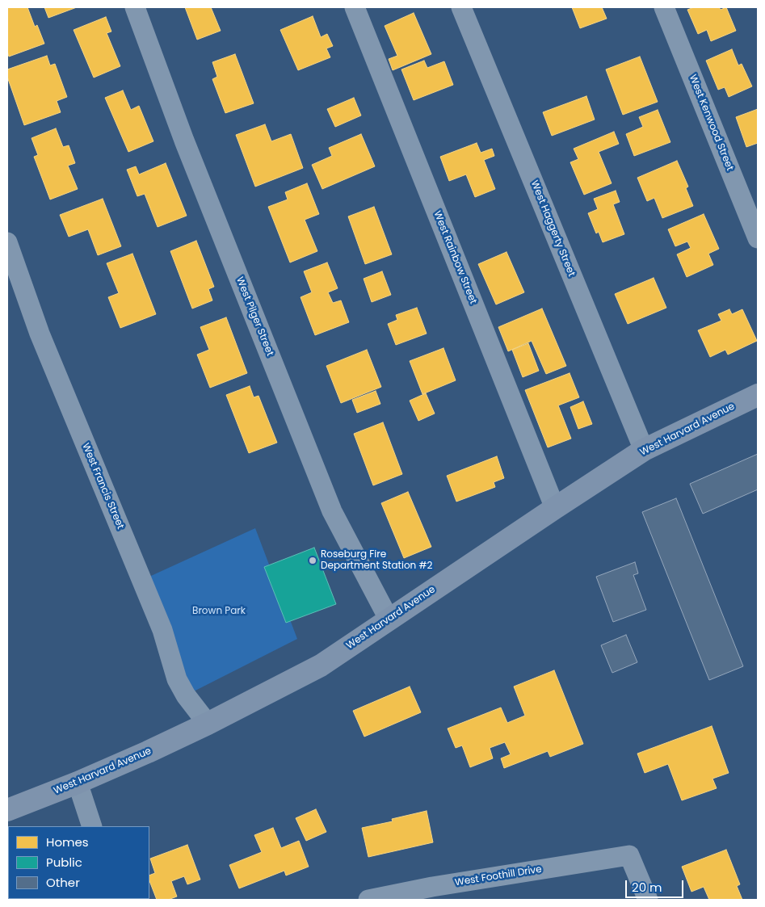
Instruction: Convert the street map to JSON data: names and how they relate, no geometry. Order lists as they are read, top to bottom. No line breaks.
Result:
{"streets":{"main road":["West Harvard Avenue"],"street":["West Kenwood Street","West Haggerty Street","West Rainbow Street","West Pilger Street","West Francis Street","West Foothill Drive"]},"crossings":[["West Haggerty Street","West Harvard Avenue"],["West Rainbow Street","West Harvard Avenue"],["West Pilger Street","West Harvard Avenue"],["West Harvard Avenue","West Francis Street"]],"parks":["Brown Park"],"places":["Roseburg Fire Department Station #2"],"legend":["Homes","Public","Other"],"scale_bar":"20 m"}
